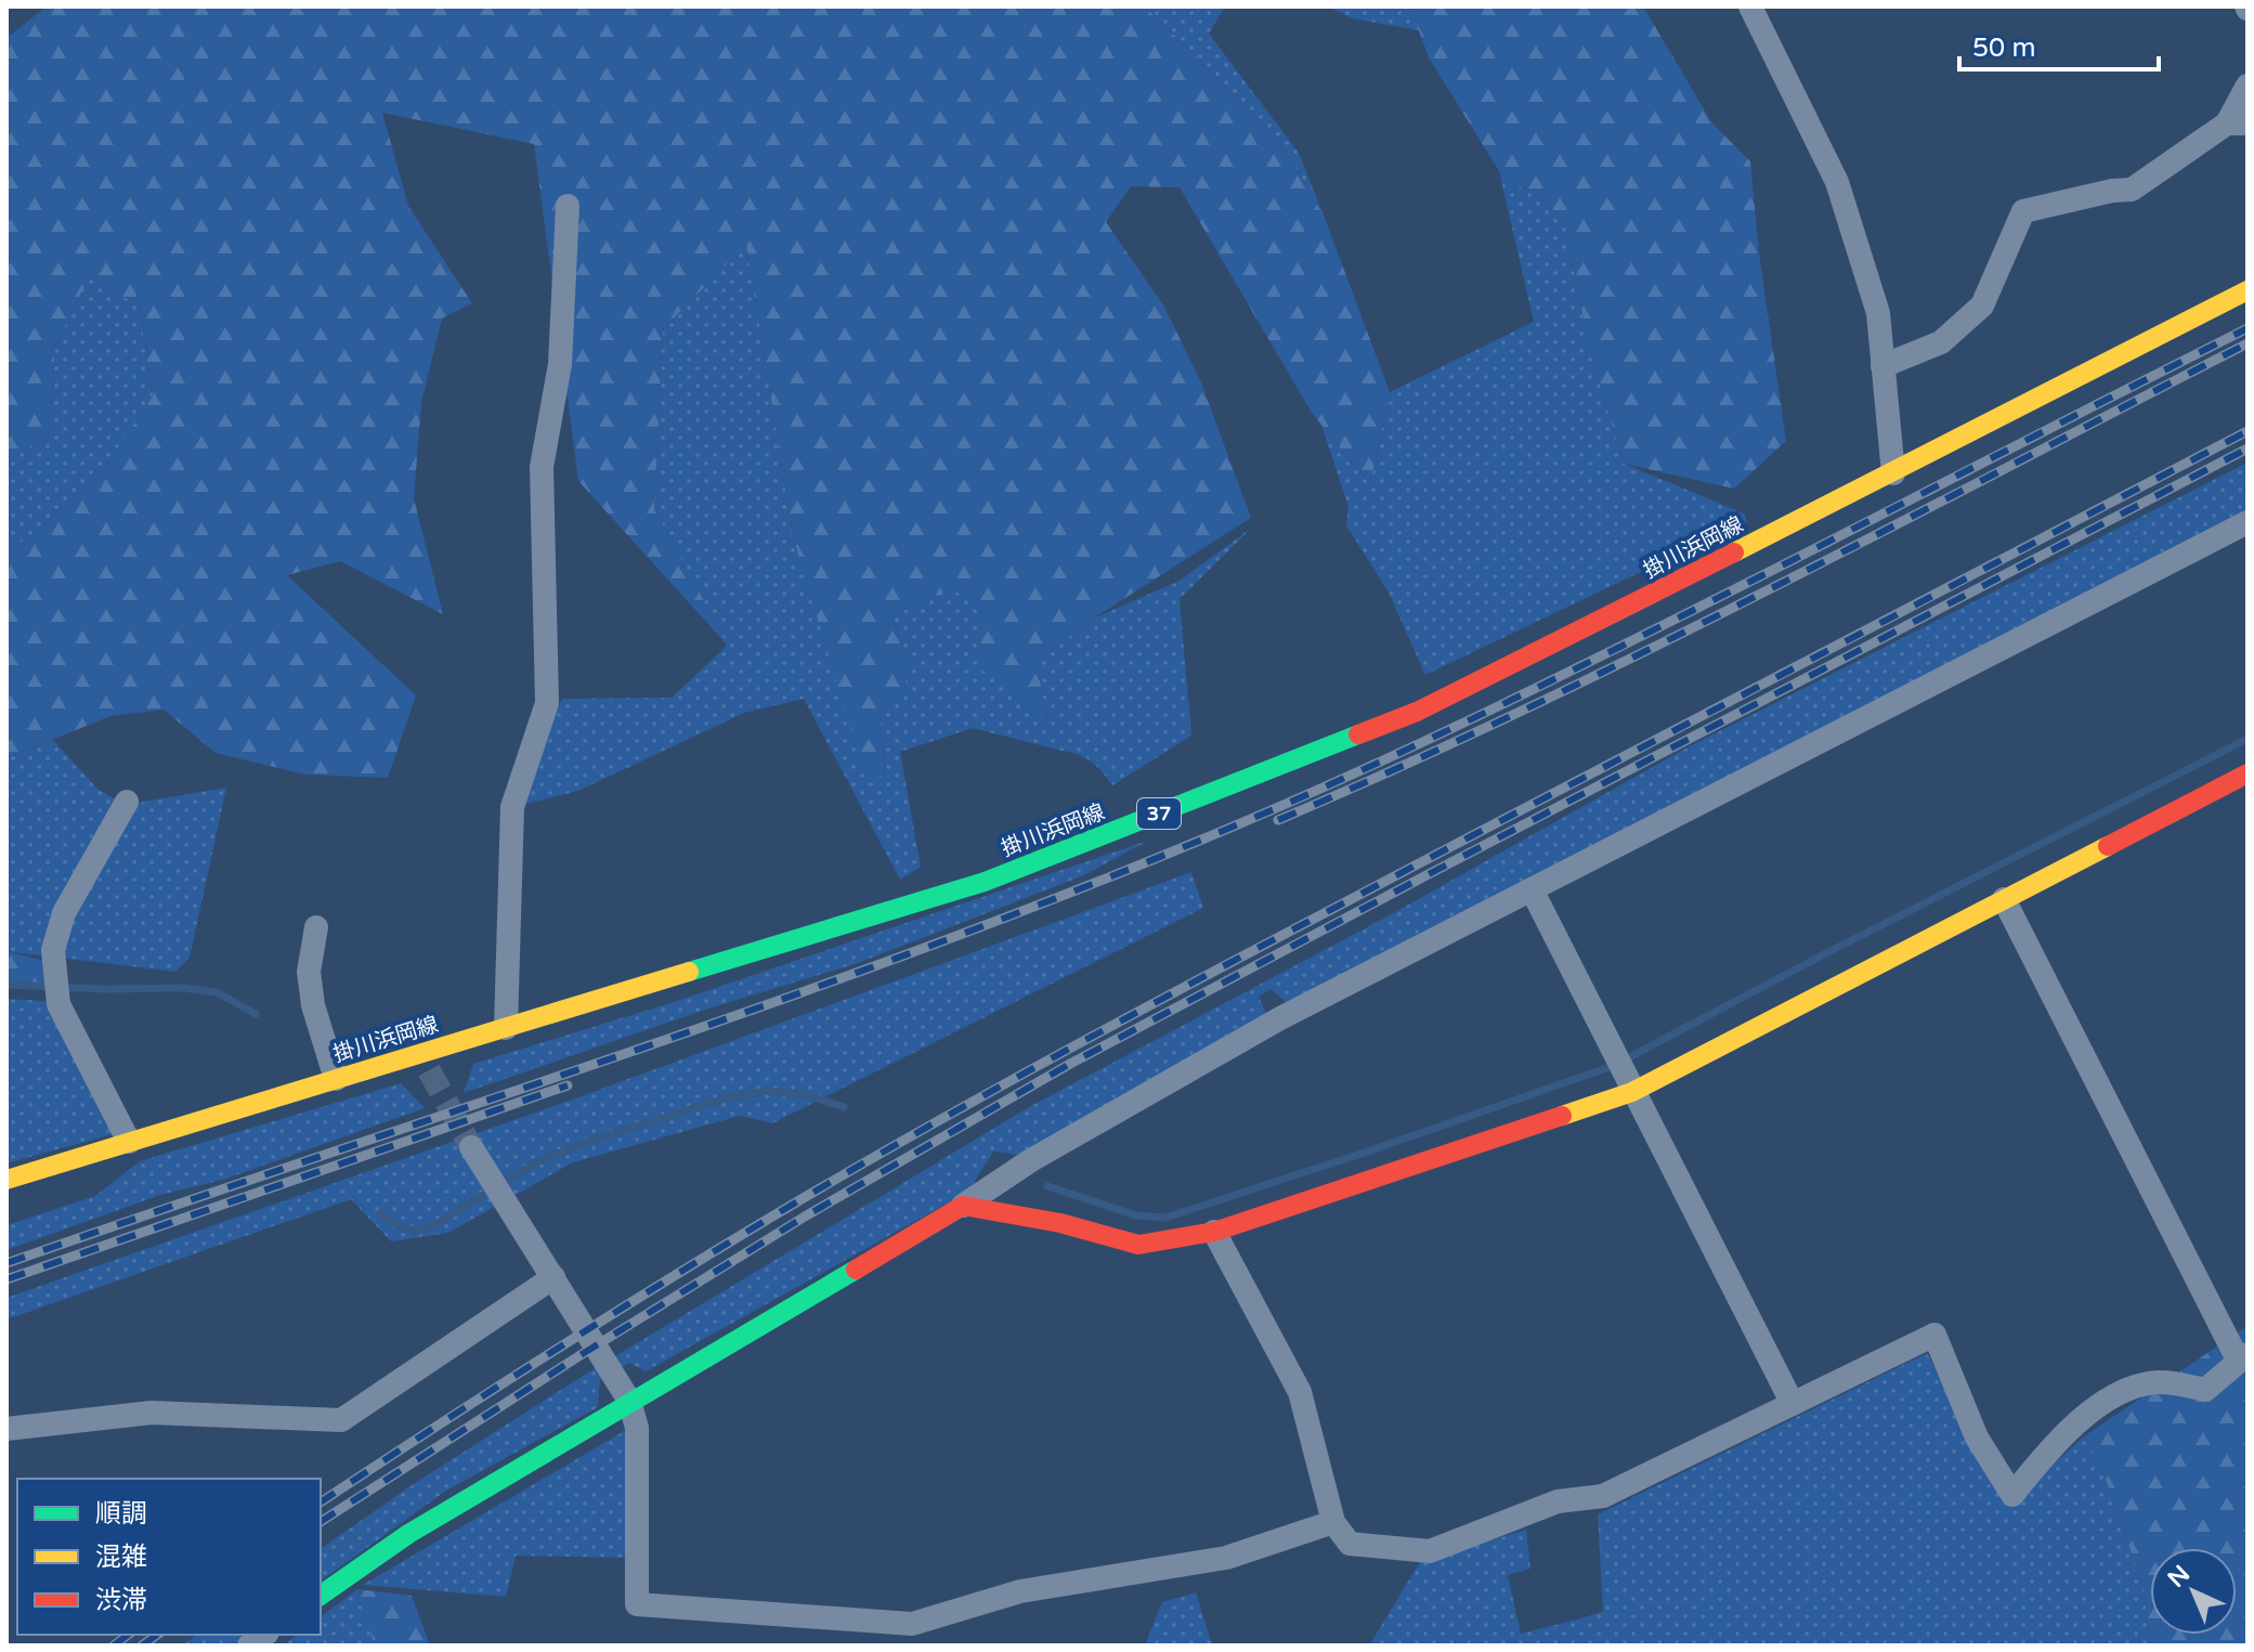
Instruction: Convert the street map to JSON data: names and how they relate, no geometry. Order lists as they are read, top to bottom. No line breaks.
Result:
{"streets":{"main road":["掛川浜岡線","37"]},"legend":["順調","混雑","渋滞"],"scale_bar":"50 m","north":"top left"}
